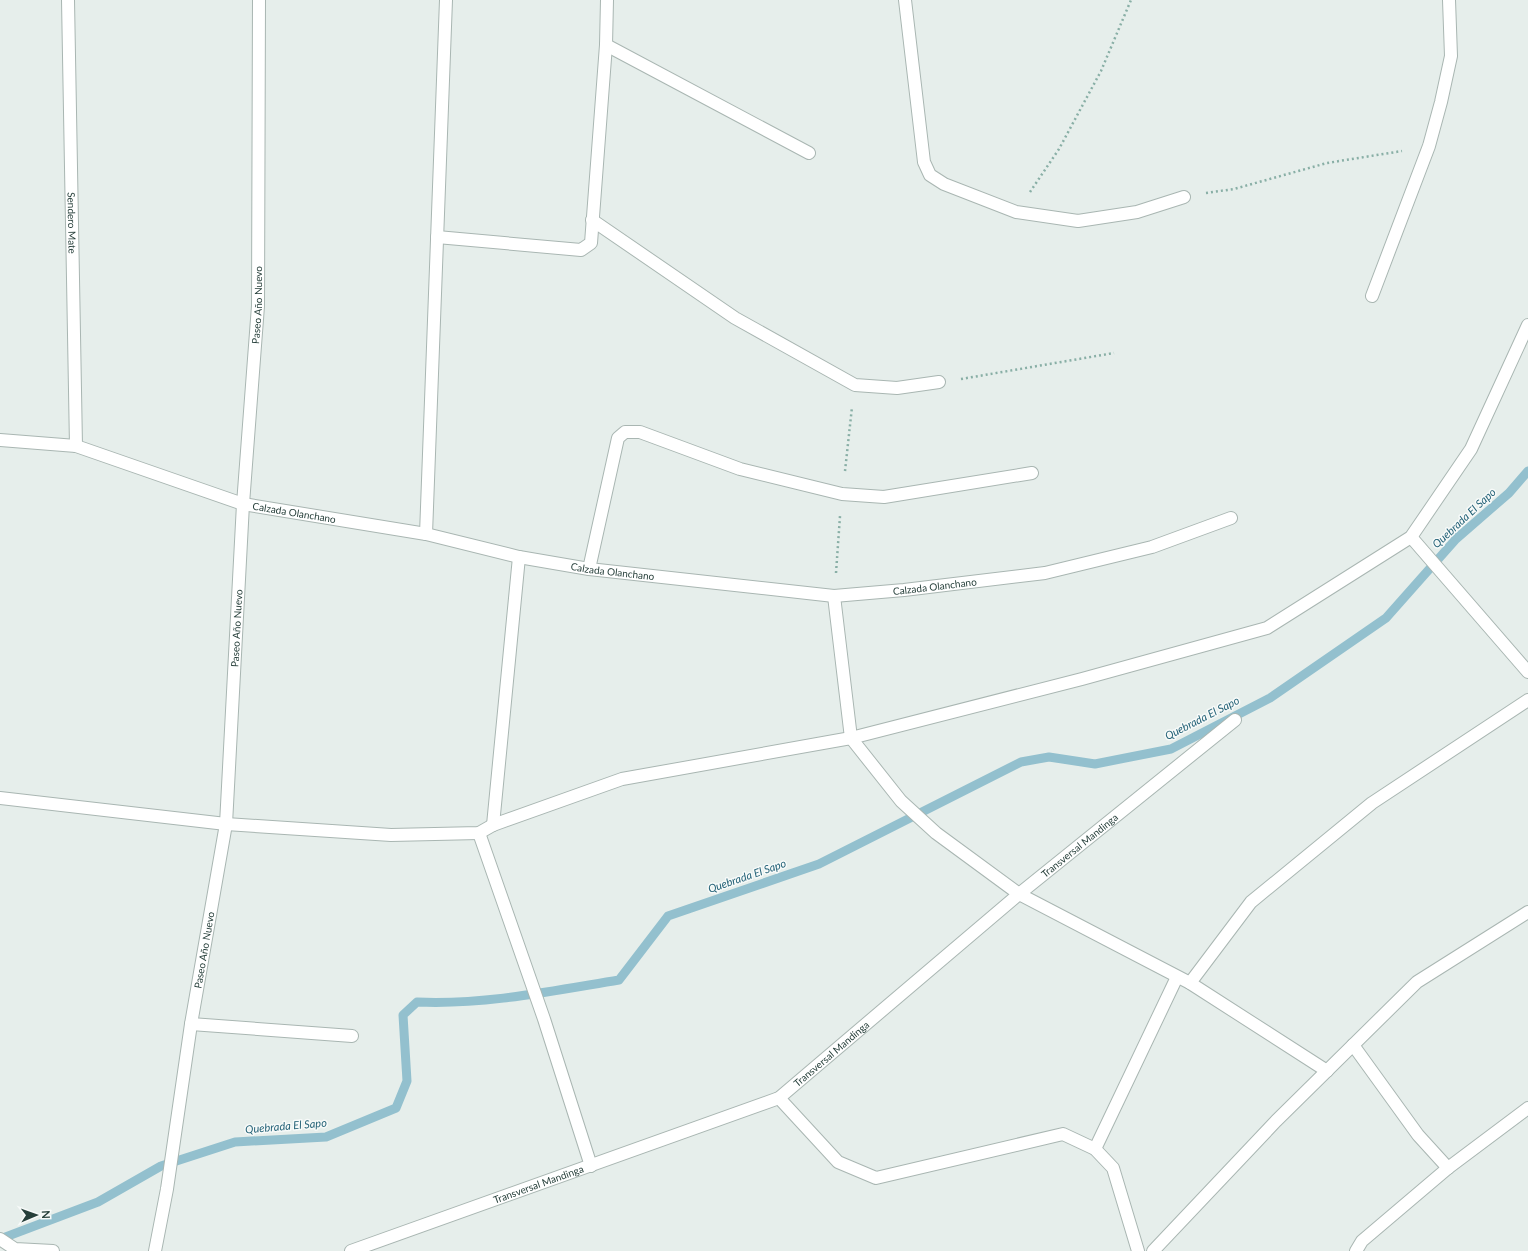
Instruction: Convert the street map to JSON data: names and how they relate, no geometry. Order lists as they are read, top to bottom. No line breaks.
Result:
{"streets":{"street":["Sendero Mate","Paseo Año Nuevo","Calzada Olanchano","Transversal Mandinga"]},"crossings":[["Sendero Mate","Calzada Olanchano"],["Paseo Año Nuevo","Calzada Olanchano"]],"water":["Quebrada El Sapo"],"north":"right"}
